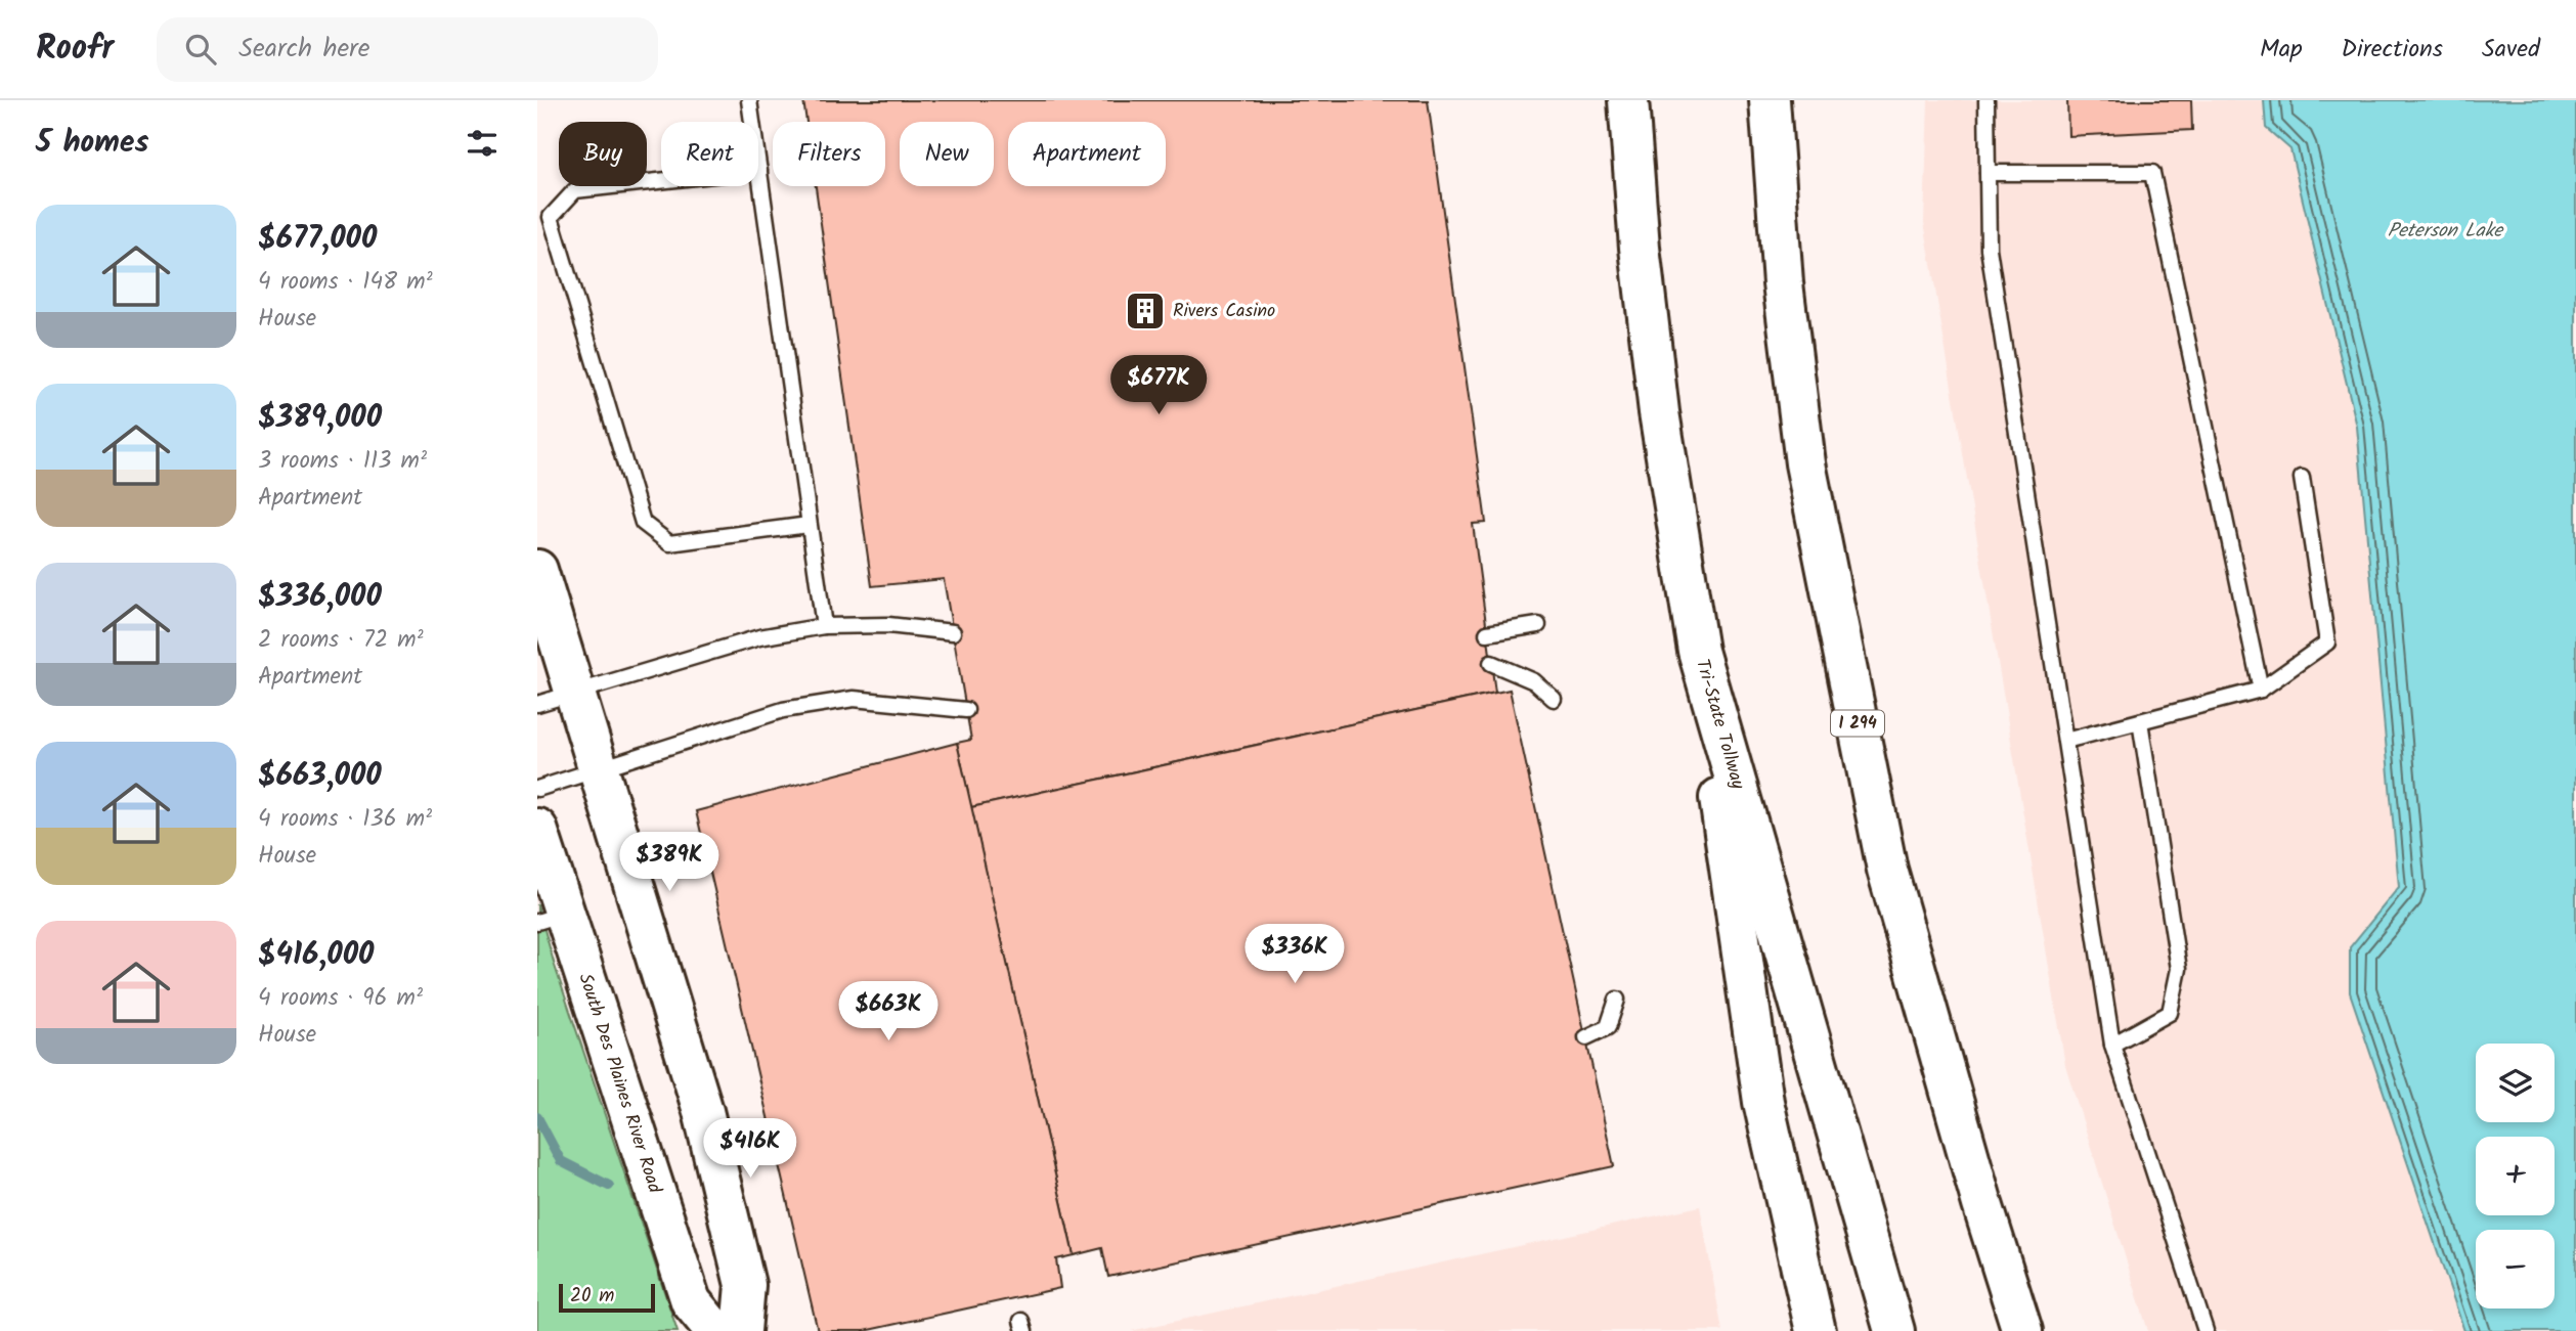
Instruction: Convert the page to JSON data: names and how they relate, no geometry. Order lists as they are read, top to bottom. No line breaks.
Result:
{"streets":{"main road":["I 294","Tri-State Tollway","South Des Plaines River Road"]},"water":["Peterson Lake"],"places":{"building":["Rivers Casino"]},"scale_bar":"20 m","page":{"header":"Roofr","search":"Search here","nav":["Map","Directions","Saved"],"heading":"5 homes","chip":["Buy","Rent","Filters","New","Apartment"],"list":[{"name":"$677,000","note":"4 rooms · 148 m² · House"},{"name":"$389,000","note":"3 rooms · 113 m² · Apartment"},{"name":"$336,000","note":"2 rooms · 72 m² · Apartment"},{"name":"$663,000","note":"4 rooms · 136 m² · House"},{"name":"$416,000","note":"4 rooms · 96 m² · House"}],"price":["$677K","$389K","$336K","$663K","$416K"],"map_buttons":["+","−"],"scale":"20 m"}}
